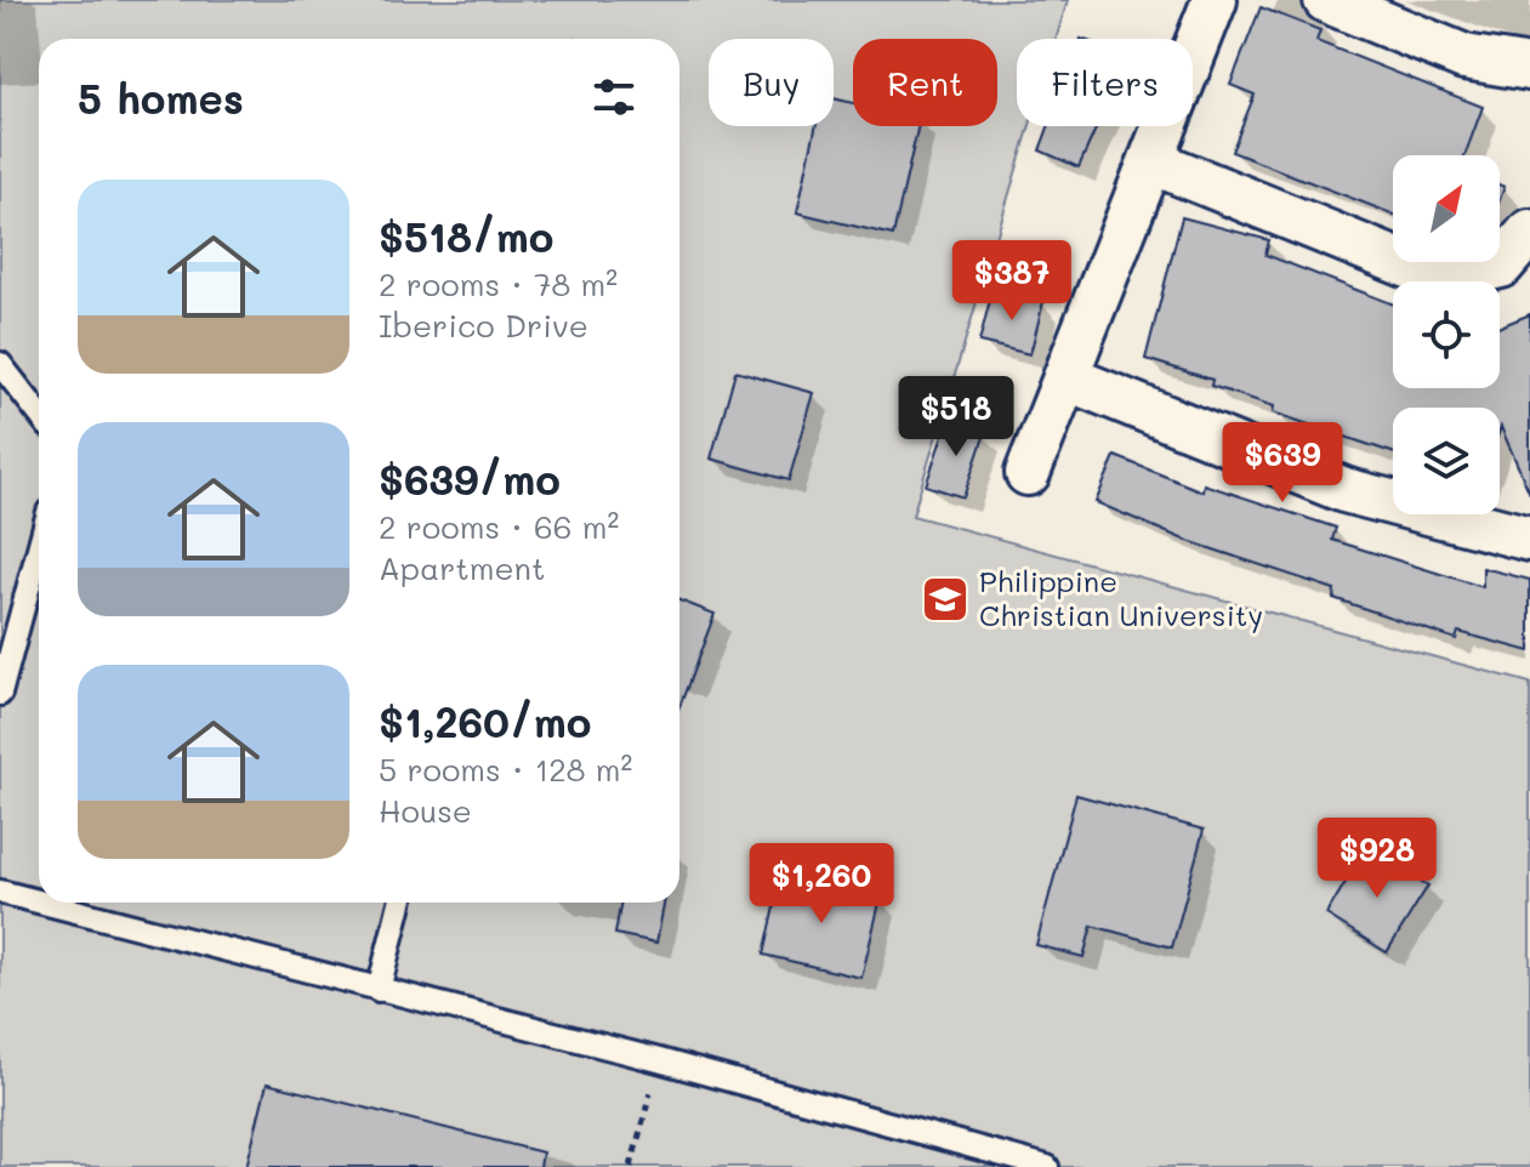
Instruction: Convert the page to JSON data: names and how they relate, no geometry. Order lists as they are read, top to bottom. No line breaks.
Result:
{"places":{"school or university":["Philippine Christian University"]},"north":"top right","page":{"chip":["Buy","Rent","Filters"],"heading":"5 homes","list":[{"name":"$518/mo","note":"2 rooms · 78 m² · Iberico Drive"},{"name":"$639/mo","note":"2 rooms · 66 m² · Apartment"},{"name":"$1,260/mo","note":"5 rooms · 128 m² · House"}],"price":["$387","$518","$639","$928","$1,260"]}}
